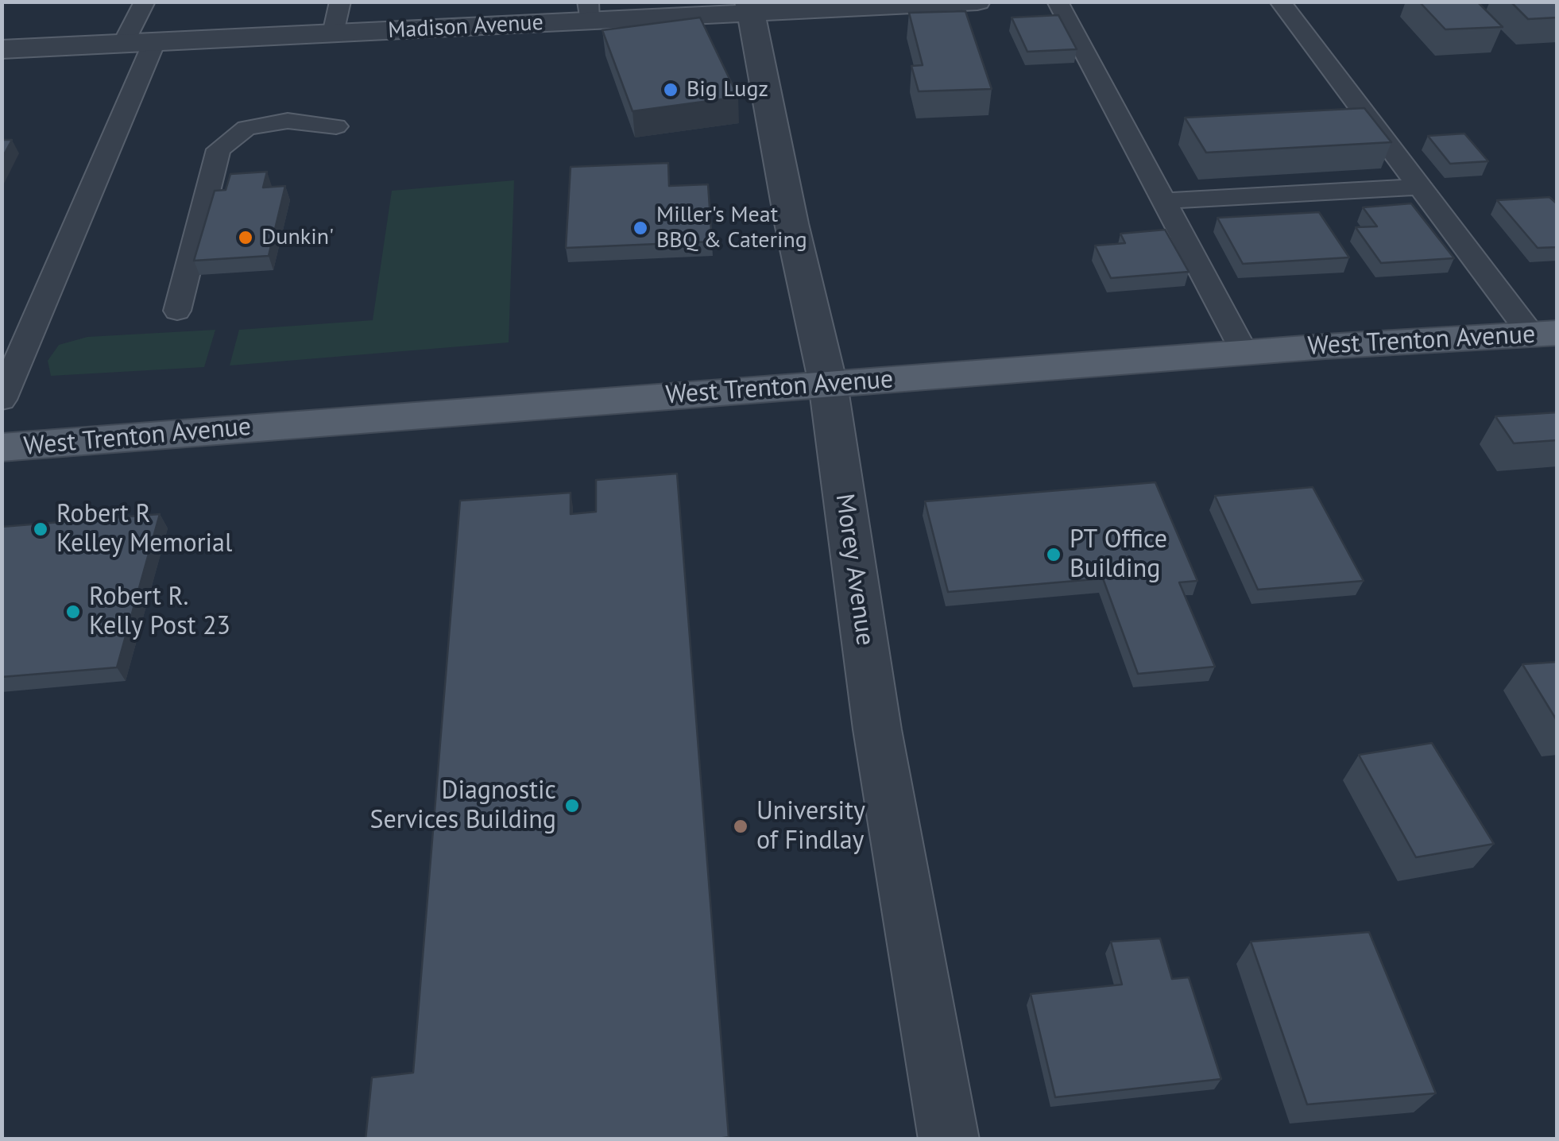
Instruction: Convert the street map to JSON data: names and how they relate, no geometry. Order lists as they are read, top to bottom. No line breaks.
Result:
{"streets":{"main road":["West Trenton Avenue"],"street":["Madison Avenue","Morey Avenue"]},"crossings":[["Madison Avenue","Morey Avenue"],["West Trenton Avenue","Morey Avenue"]],"places":["Big Lugz","Miller's Meat BBQ & Catering","Dunkin'","Robert R Kelley Memorial","PT Office Building","Robert R. Kelly Post 23","Diagnostic Services Building","University of Findlay"]}
